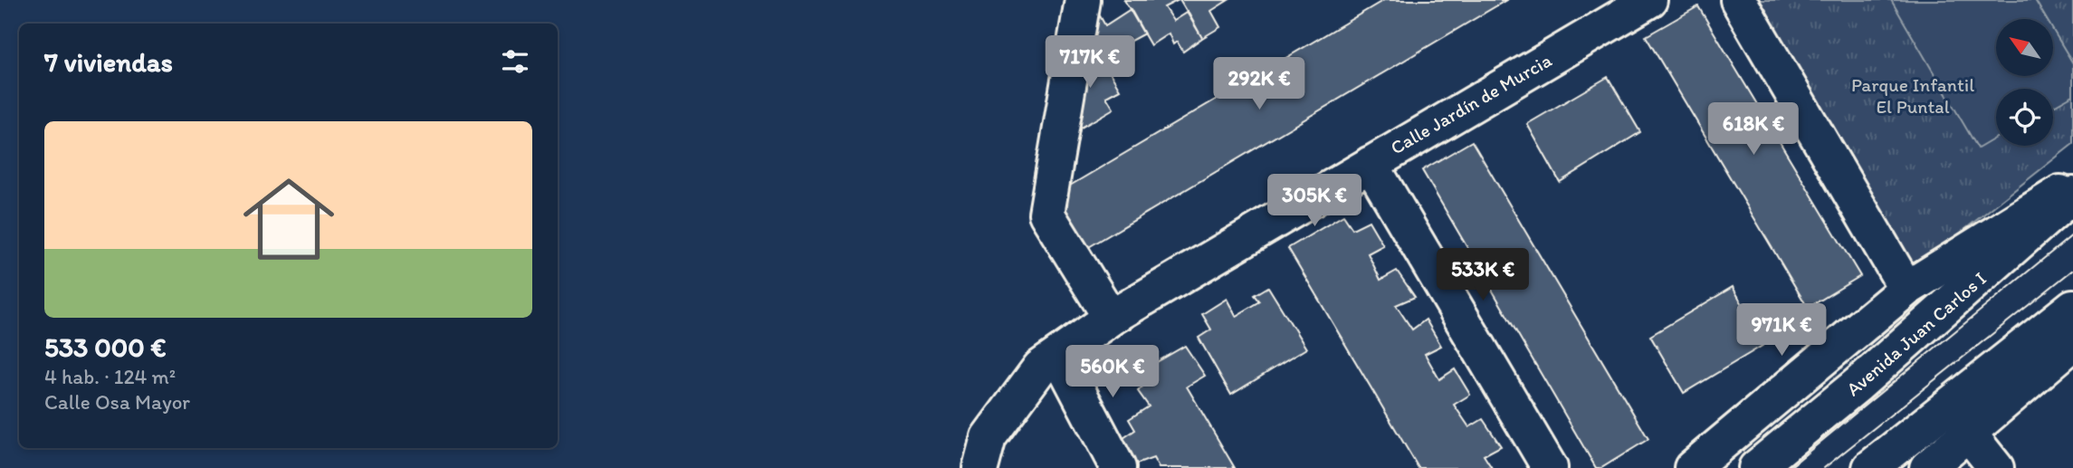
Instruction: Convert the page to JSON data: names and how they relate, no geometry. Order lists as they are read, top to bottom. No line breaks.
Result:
{"streets":{"street":["Calle Jardín de Murcia","Avenida Juan Carlos I"]},"parks":["Parque Infantil El Puntal"],"north":"top left","page":{"heading":"7 viviendas","price":["717K €","292K €","618K €","305K €","533K €","971K €","560K €"],"list":[{"name":"533 000 €","note":"4 hab. · 124 m² · Calle Osa Mayor"}]}}
